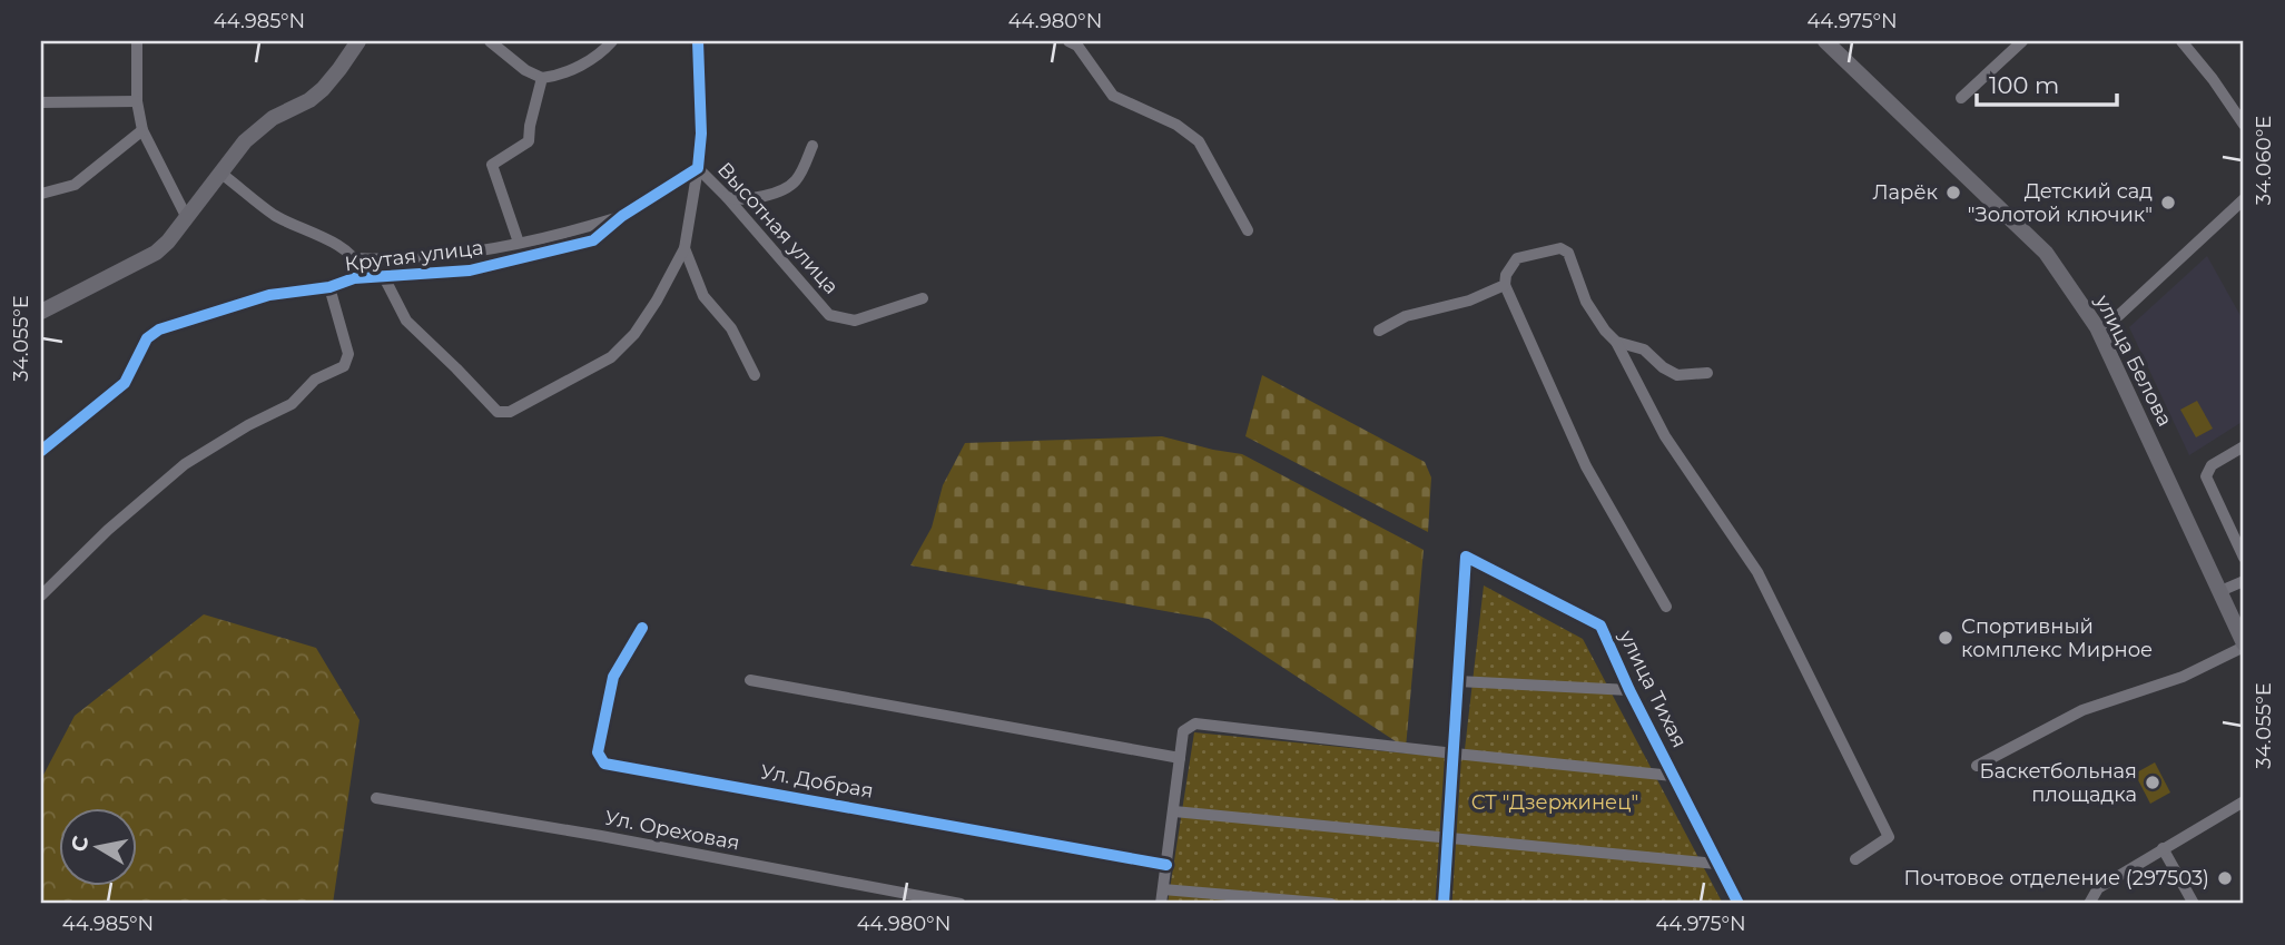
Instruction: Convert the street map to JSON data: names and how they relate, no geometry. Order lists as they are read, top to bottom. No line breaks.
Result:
{"streets":{"main road":["улица Белова"],"street":["Высотная улица","Крутая улица","улица Тихая","Ул. Добрая","Ул. Ореховая"]},"crossings":[["Высотная улица","Крутая улица"]],"parks":["СТ \"Дзержинец\""],"places":["Ларёк","Детский сад \"Золотой ключик\"","Спортивный комплекс Мирное","Баскетбольная площадка","Почтовое отделение (297503)"],"scale_bar":"100 m","north":"left","coordinates":["44.985°N","44.980°N","44.975°N","34.060°E","34.055°E"]}
